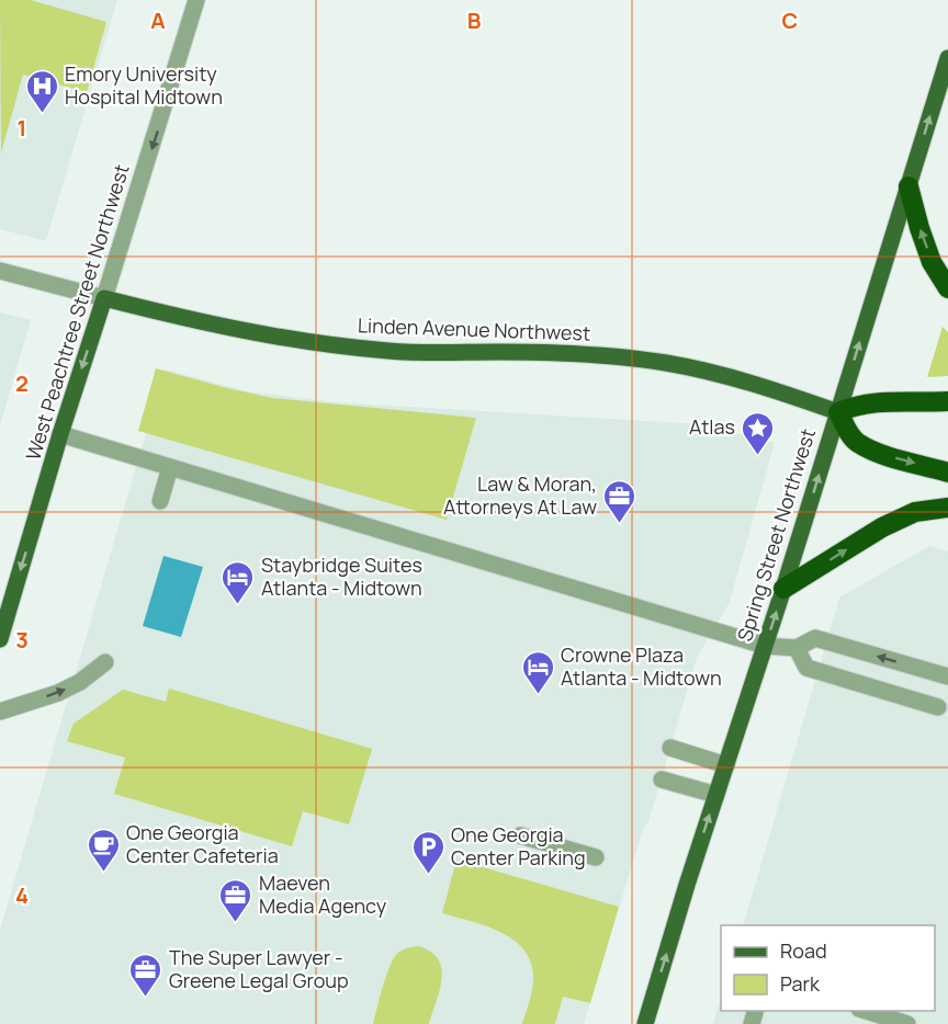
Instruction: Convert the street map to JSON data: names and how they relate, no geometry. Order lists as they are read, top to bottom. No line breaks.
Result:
{"streets":{"main road":["West Peachtree Street Northwest","Linden Avenue Northwest","Spring Street Northwest"]},"crossings":[["West Peachtree Street Northwest","Linden Avenue Northwest"],["Linden Avenue Northwest","Spring Street Northwest"]],"one_way":["West Peachtree Street Northwest","Spring Street Northwest"],"places":{"hospital":["Emory University Hospital Midtown"],"place":["Atlas"],"office":["Law & Moran, Attorneys At Law","Maeven Media Agency","The Super Lawyer - Greene Legal Group"],"hotel":["Staybridge Suites Atlanta - Midtown","Crowne Plaza Atlanta - Midtown"],"cafe":["One Georgia Center Cafeteria"],"parking":["One Georgia Center Parking"]},"legend":["Road","Park"],"grid":{"columns":["A","B","C"],"rows":["1","2","3","4"]}}
